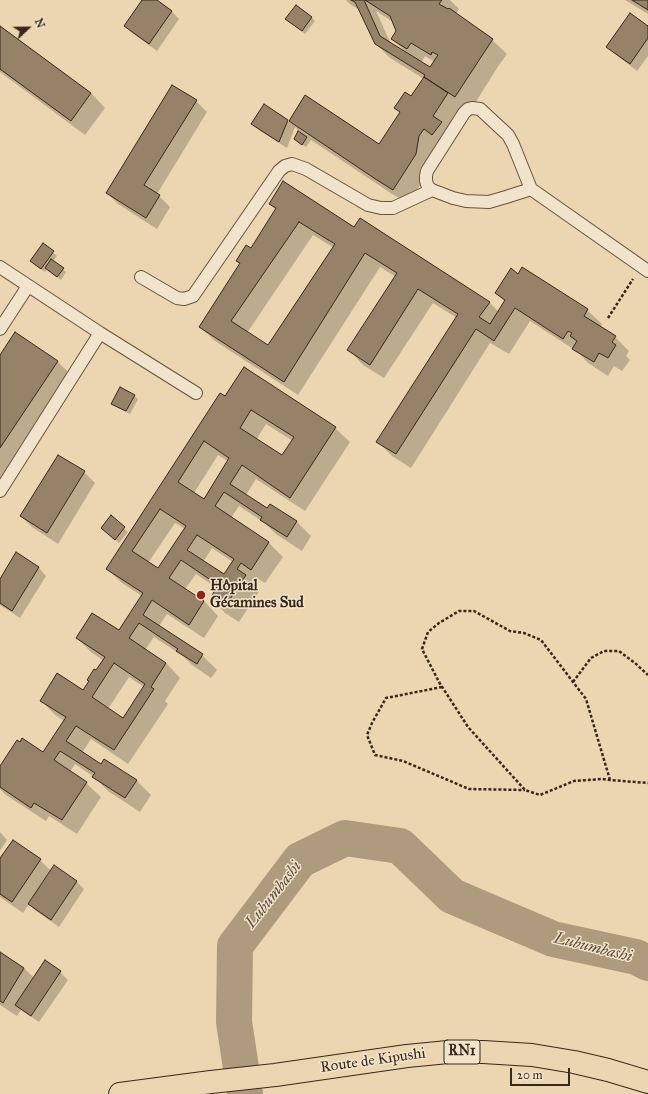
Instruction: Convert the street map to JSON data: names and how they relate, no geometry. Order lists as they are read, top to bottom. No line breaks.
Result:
{"streets":{"highway":["RN1","Route de Kipushi"]},"water":["Lubumbashi"],"places":["Hôpital Gécamines Sud"],"scale_bar":"20 m","north":"right"}
